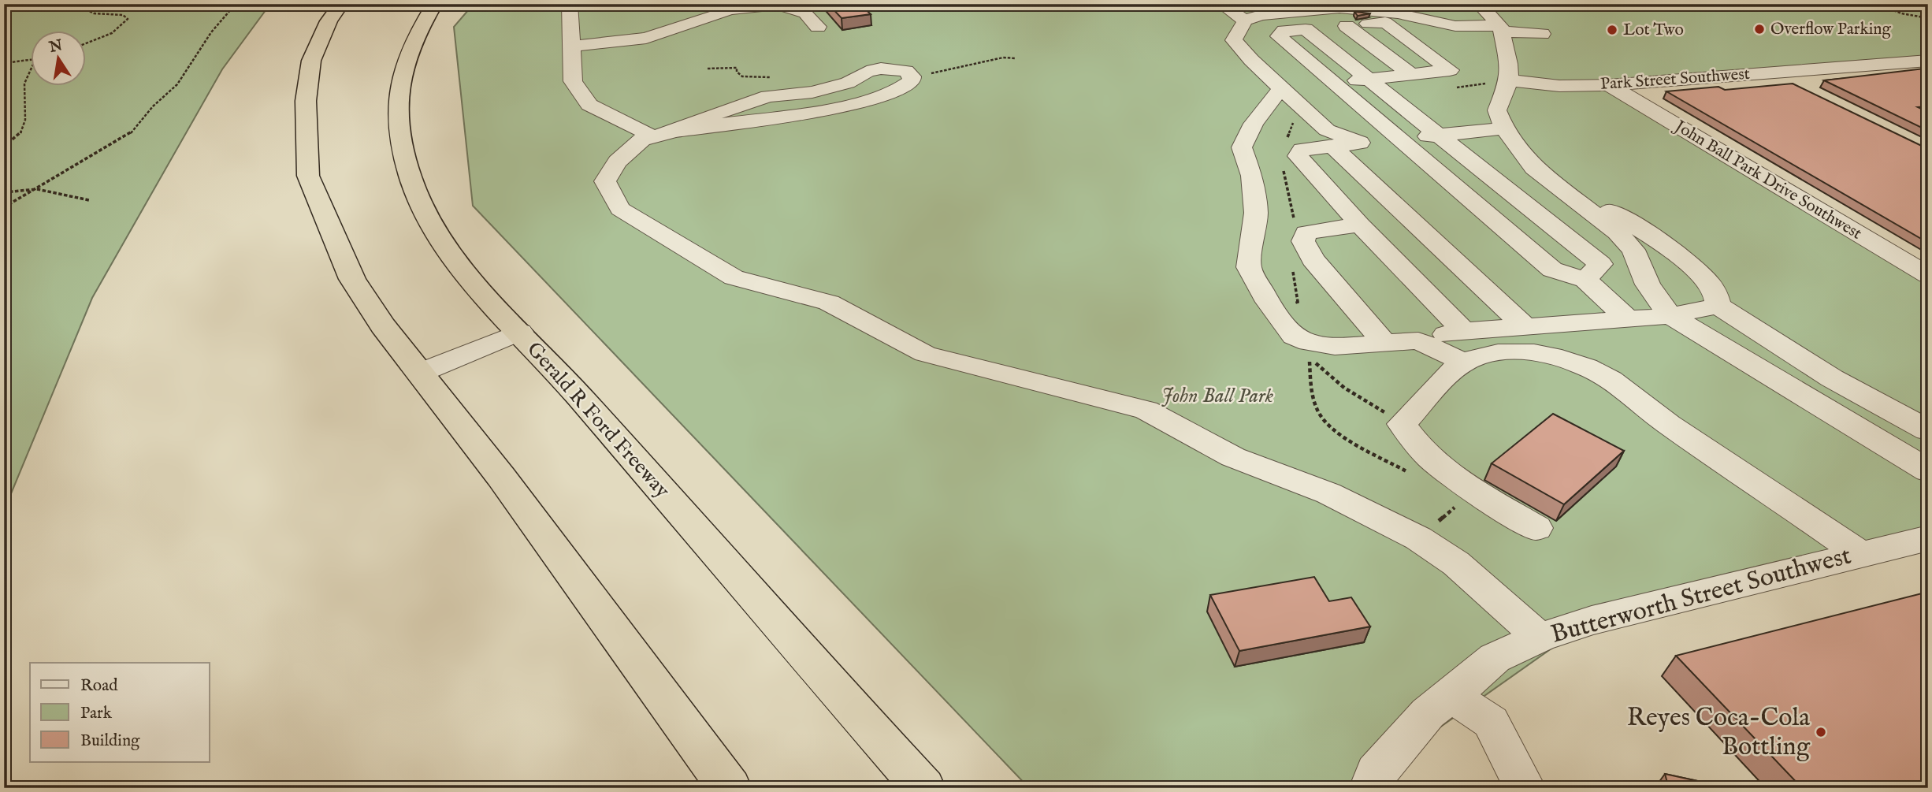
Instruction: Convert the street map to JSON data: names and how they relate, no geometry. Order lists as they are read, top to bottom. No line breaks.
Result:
{"streets":{"highway":["Gerald R Ford Freeway"],"street":["Park Street Southwest","John Ball Park Drive Southwest","Butterworth Street Southwest"]},"crossings":[["Park Street Southwest","John Ball Park Drive Southwest"]],"parks":["John Ball Park"],"places":["Overflow Parking","Lot Two","Reyes Coca-Cola Bottling"],"legend":["Road","Park","Building"],"north":"top"}
